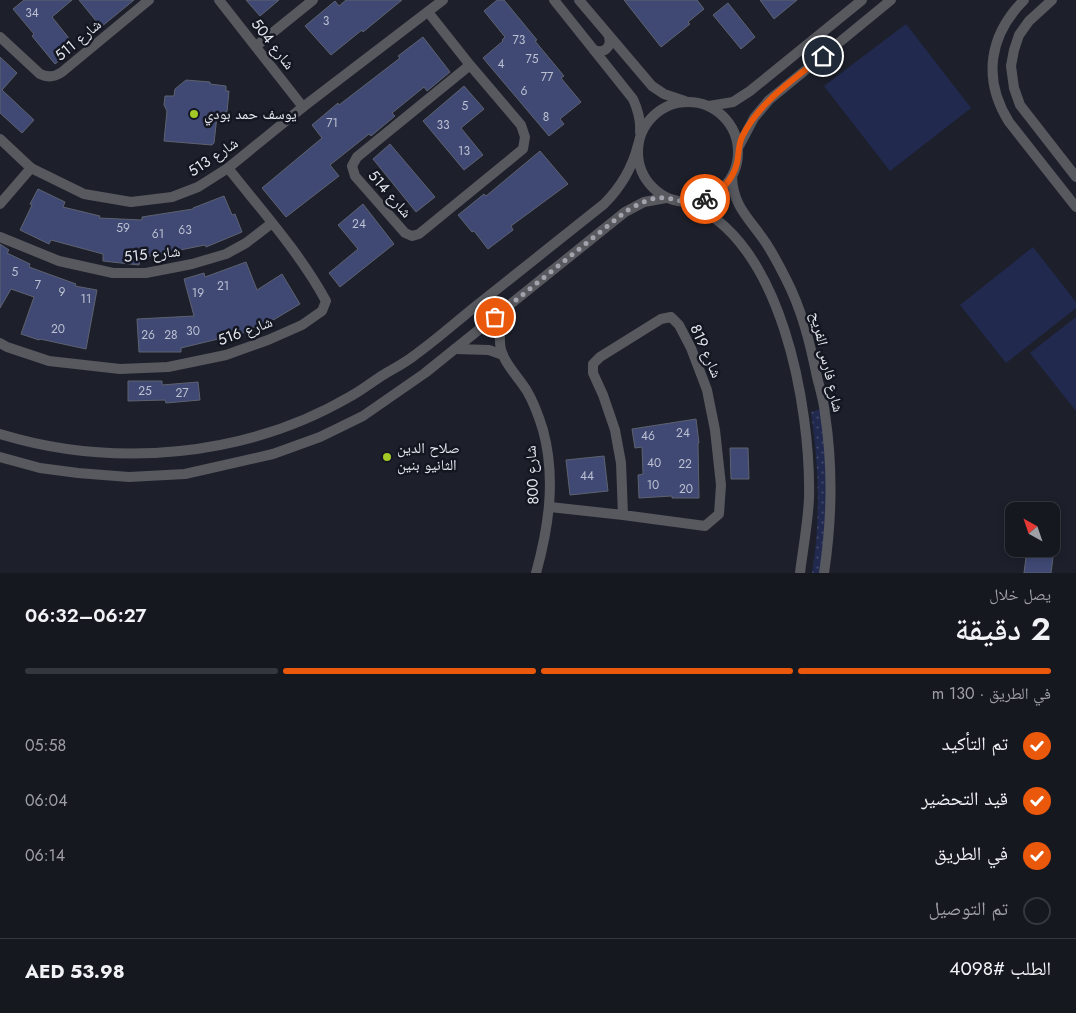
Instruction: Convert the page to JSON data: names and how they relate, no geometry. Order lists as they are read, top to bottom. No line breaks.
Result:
{"streets":{"street":["شارع 511","شارع 504","شارع 513","شارع 514","شارع 515","شارع 516","شارع 819","شارع فارس الفريح","شارع 800"]},"crossings":[["شارع 504","شارع 513"],["شارع 513","شارع 514"],["شارع 513","شارع 516"],["شارع 515","شارع 516"],["شارع 819","شارع 800"]],"places":["يوسف حمد بودي","صلاح الدين الثانيو بنين"],"house_numbers":["34","3","73","75","4","77","6","5","8","71","33","13","24","59","63","61","5","7","21","9","19","11","20","30","26","28","25","27","24","46","40","22","44","10","20"],"north":"top left","page":{"heading":["2 دقيقة","يصل خلال","06:27–06:32"],"panel":["الطلب #4098","AED 53.98"],"bar":"في الطريق · 130 m","list":[["تم التأكيد","05:58"],["قيد التحضير","06:04"],["في الطريق","06:14"],"تم التوصيل"]}}
